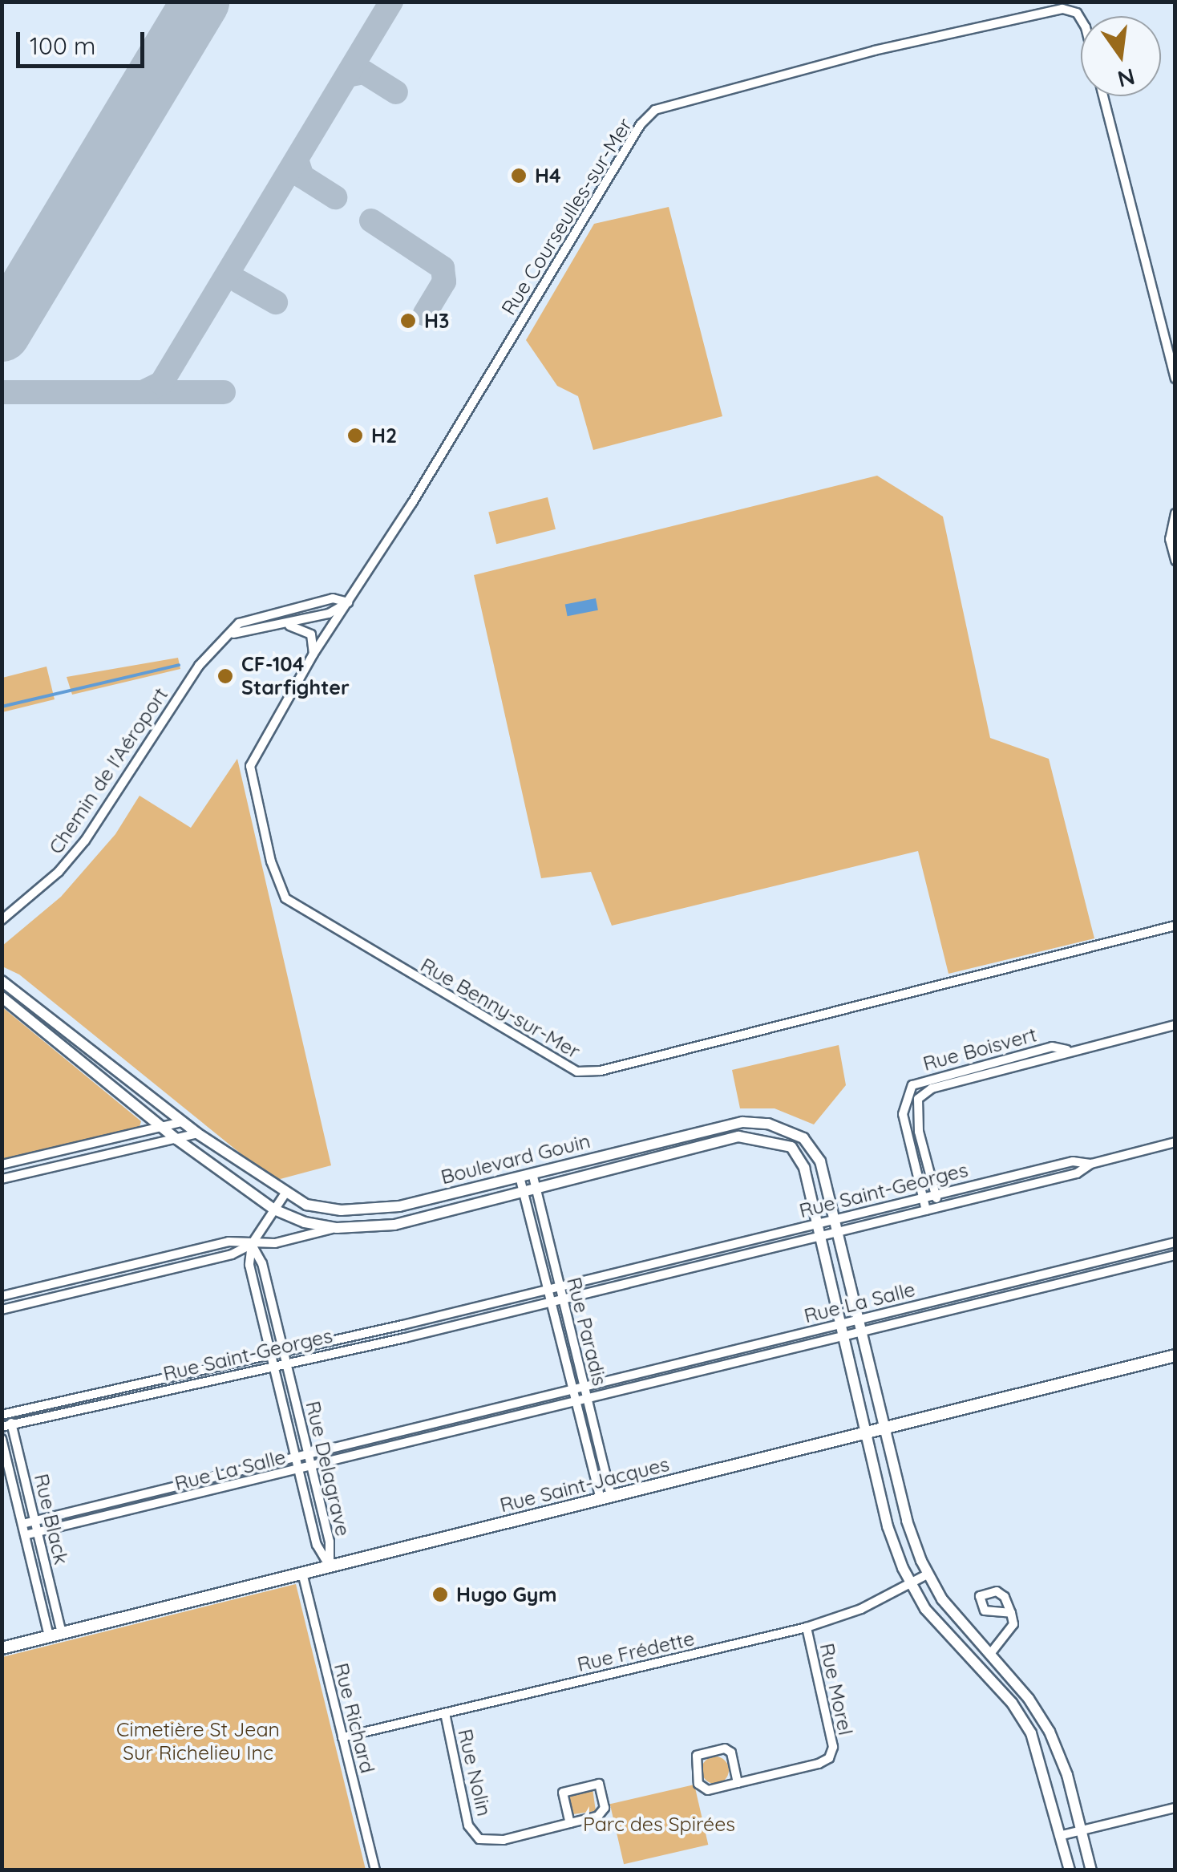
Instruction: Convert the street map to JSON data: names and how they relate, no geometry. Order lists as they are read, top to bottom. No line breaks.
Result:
{"streets":{"main road":["Rue Saint-Jacques"],"street":["Rue Courseulles-sur-Mer","Chemin de l'Aéroport","Rue Benny-sur-Mer","Rue Boisvert","Boulevard Gouin","Rue Saint-Georges","Rue La Salle","Rue Paradis","Rue Delagrave","Rue Black","Rue Frédette","Rue Morel","Rue Richard","Rue Nolin"]},"crossings":[["Rue Courseulles-sur-Mer","Rue Benny-sur-Mer"],["Rue Boisvert","Rue Saint-Georges"],["Boulevard Gouin","Rue Saint-Georges"],["Boulevard Gouin","Rue La Salle"],["Boulevard Gouin","Rue Paradis"],["Boulevard Gouin","Rue Saint-Jacques"],["Boulevard Gouin","Rue Frédette"],["Rue Saint-Georges","Rue Paradis"],["Rue Saint-Georges","Rue Delagrave"],["Rue Saint-Georges","Rue Black"],["Rue La Salle","Rue Paradis"],["Rue La Salle","Rue Delagrave"],["Rue La Salle","Rue Black"],["Rue Paradis","Rue Saint-Jacques"],["Rue Delagrave","Rue Saint-Jacques"],["Rue Saint-Jacques","Rue Black"],["Rue Saint-Jacques","Rue Richard"],["Rue Frédette","Rue Morel"],["Rue Frédette","Rue Richard"],["Rue Frédette","Rue Nolin"]],"parks":["Cimetière St Jean Sur Richelieu Inc","Parc des Spirées"],"places":["H4","H3","H2","CF-104 Starfighter","Hugo Gym"],"scale_bar":"100 m","north":"bottom"}
